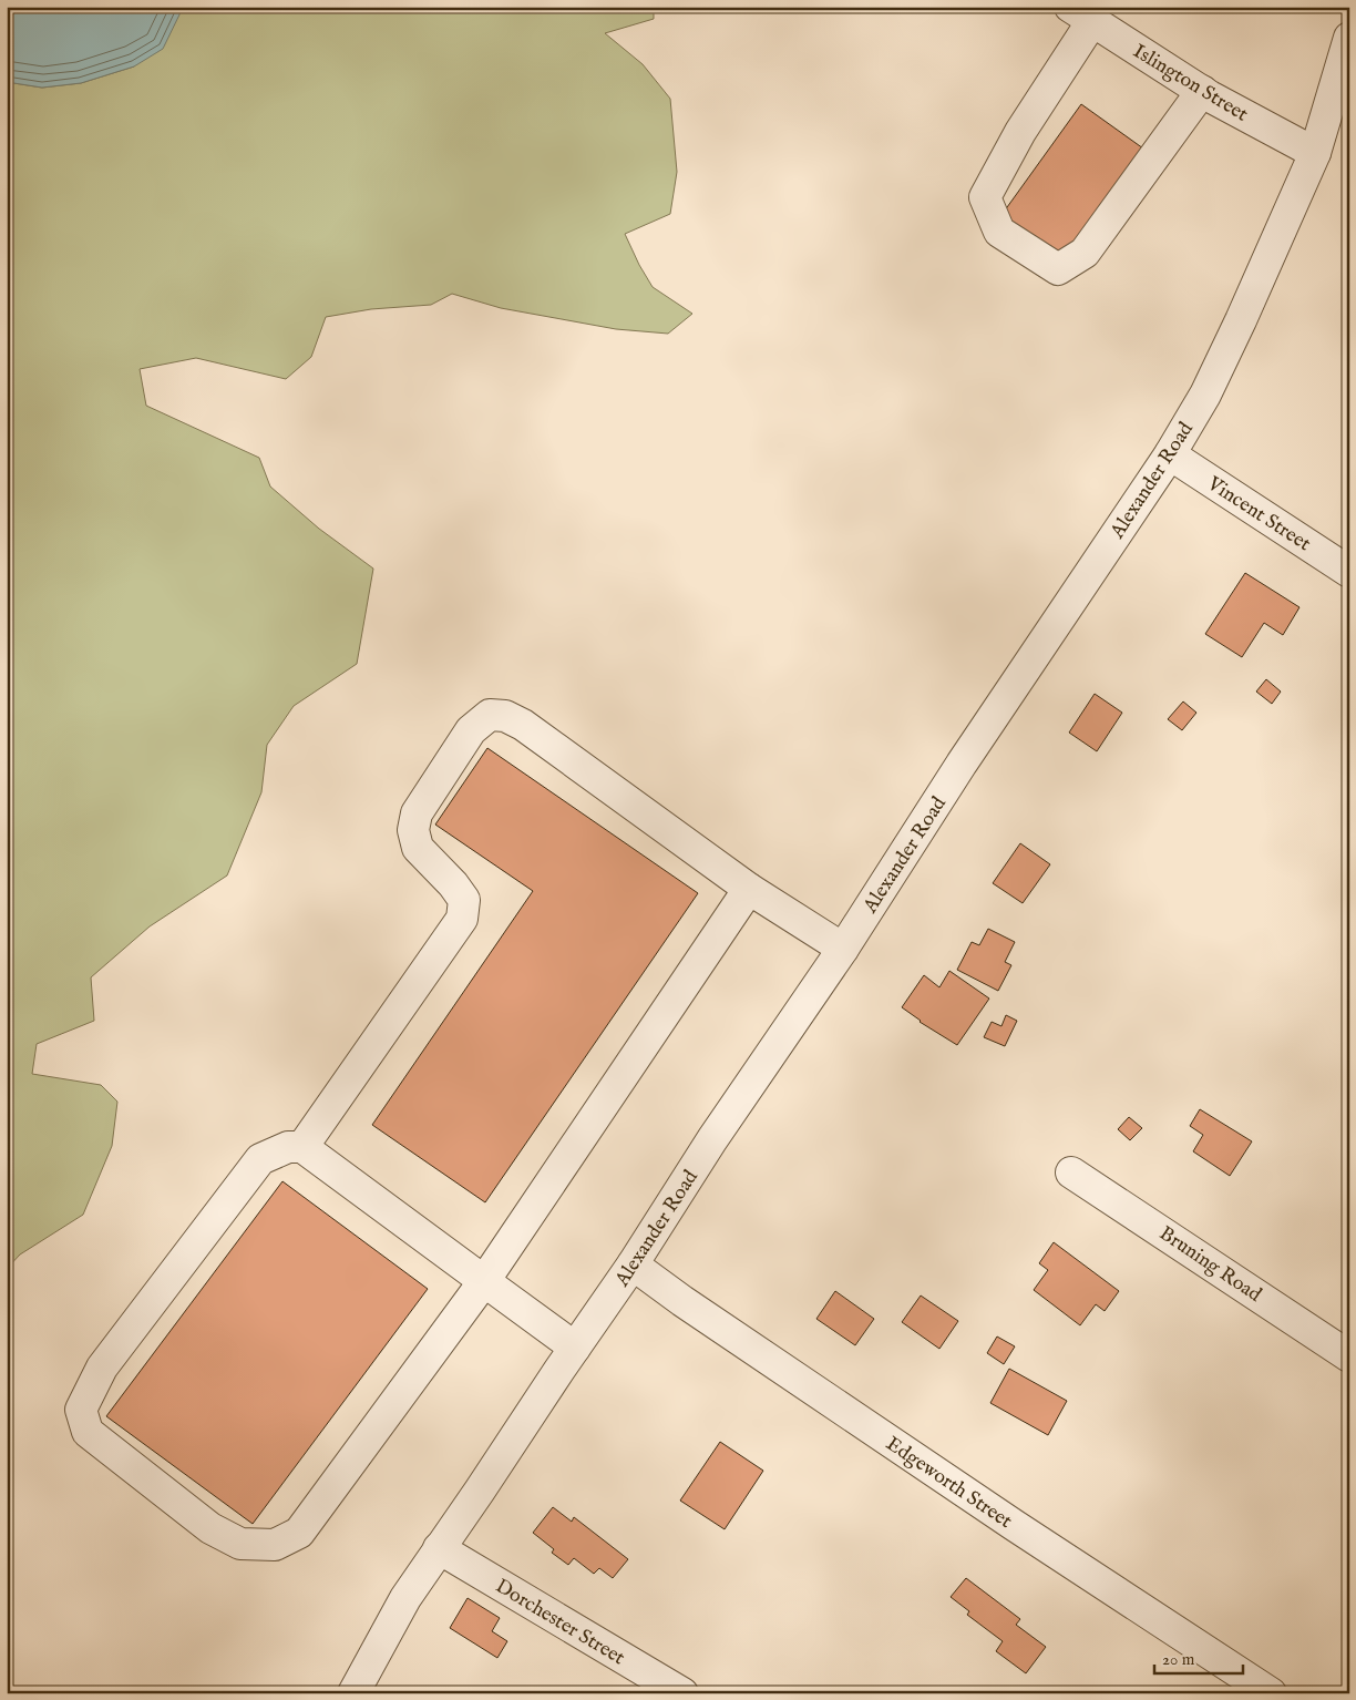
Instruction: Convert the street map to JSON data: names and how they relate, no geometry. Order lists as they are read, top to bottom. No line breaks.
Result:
{"streets":{"street":["Islington Street","Alexander Road","Vincent Street","Bruning Road","Edgeworth Street","Dorchester Street"]},"crossings":[["Islington Street","Alexander Road"],["Alexander Road","Vincent Street"],["Alexander Road","Edgeworth Street"],["Alexander Road","Dorchester Street"]],"scale_bar":"20 m"}
